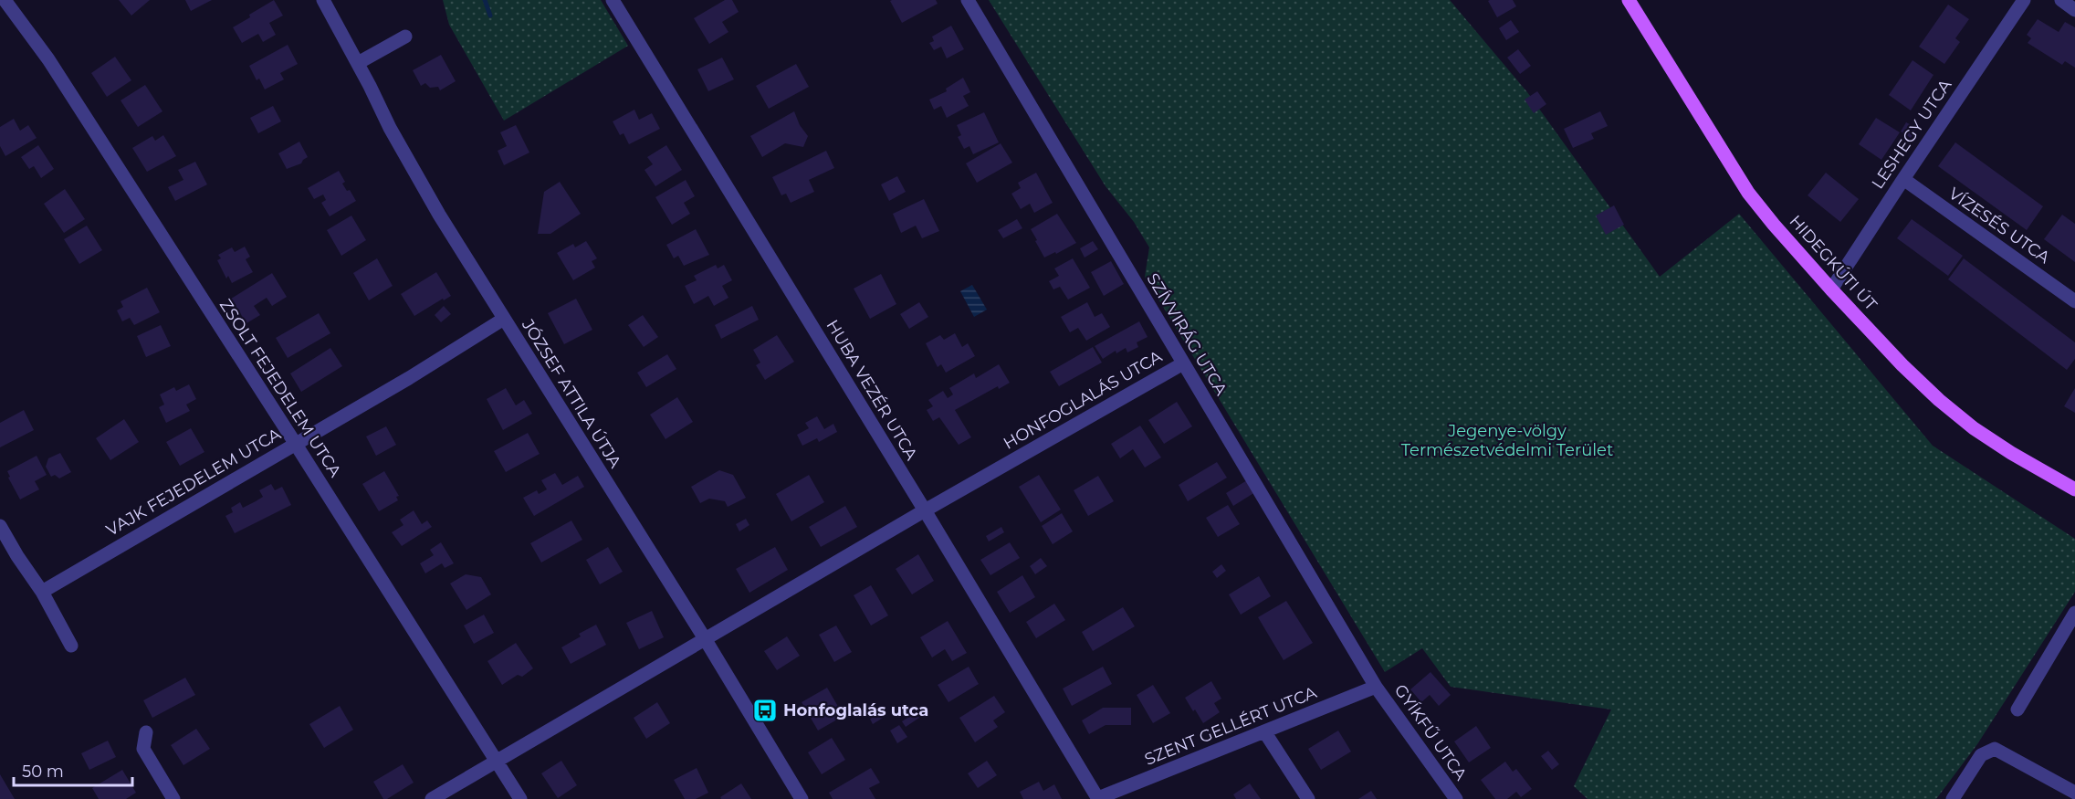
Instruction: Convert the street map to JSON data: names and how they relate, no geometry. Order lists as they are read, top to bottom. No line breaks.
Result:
{"streets":{"main road":["HIDEGKÚTI ÚT"],"street":["LESHEGY UTCA","VÍZESÉS UTCA","SZÍVVIRÁG UTCA","ZSOLT FEJEDELEM UTCA","HUBA VEZÉR UTCA","JÓZSEF ATTILA ÚTJA","HONFOGLALÁS UTCA","VAJK FEJEDELEM UTCA","SZENT GELLÉRT UTCA","GYÍKFŰ UTCA"]},"crossings":[["LESHEGY UTCA","VÍZESÉS UTCA"],["LESHEGY UTCA","HIDEGKÚTI ÚT"],["SZÍVVIRÁG UTCA","HONFOGLALÁS UTCA"],["SZÍVVIRÁG UTCA","SZENT GELLÉRT UTCA"],["SZÍVVIRÁG UTCA","GYÍKFŰ UTCA"],["ZSOLT FEJEDELEM UTCA","HONFOGLALÁS UTCA"],["ZSOLT FEJEDELEM UTCA","VAJK FEJEDELEM UTCA"],["HUBA VEZÉR UTCA","HONFOGLALÁS UTCA"],["HUBA VEZÉR UTCA","SZENT GELLÉRT UTCA"],["JÓZSEF ATTILA ÚTJA","HONFOGLALÁS UTCA"],["JÓZSEF ATTILA ÚTJA","VAJK FEJEDELEM UTCA"],["SZENT GELLÉRT UTCA","GYÍKFŰ UTCA"]],"parks":["Jegenye-völgy Természetvédelmi Terület"],"places":{"bus stop":["Honfoglalás utca"]},"scale_bar":"50 m"}
